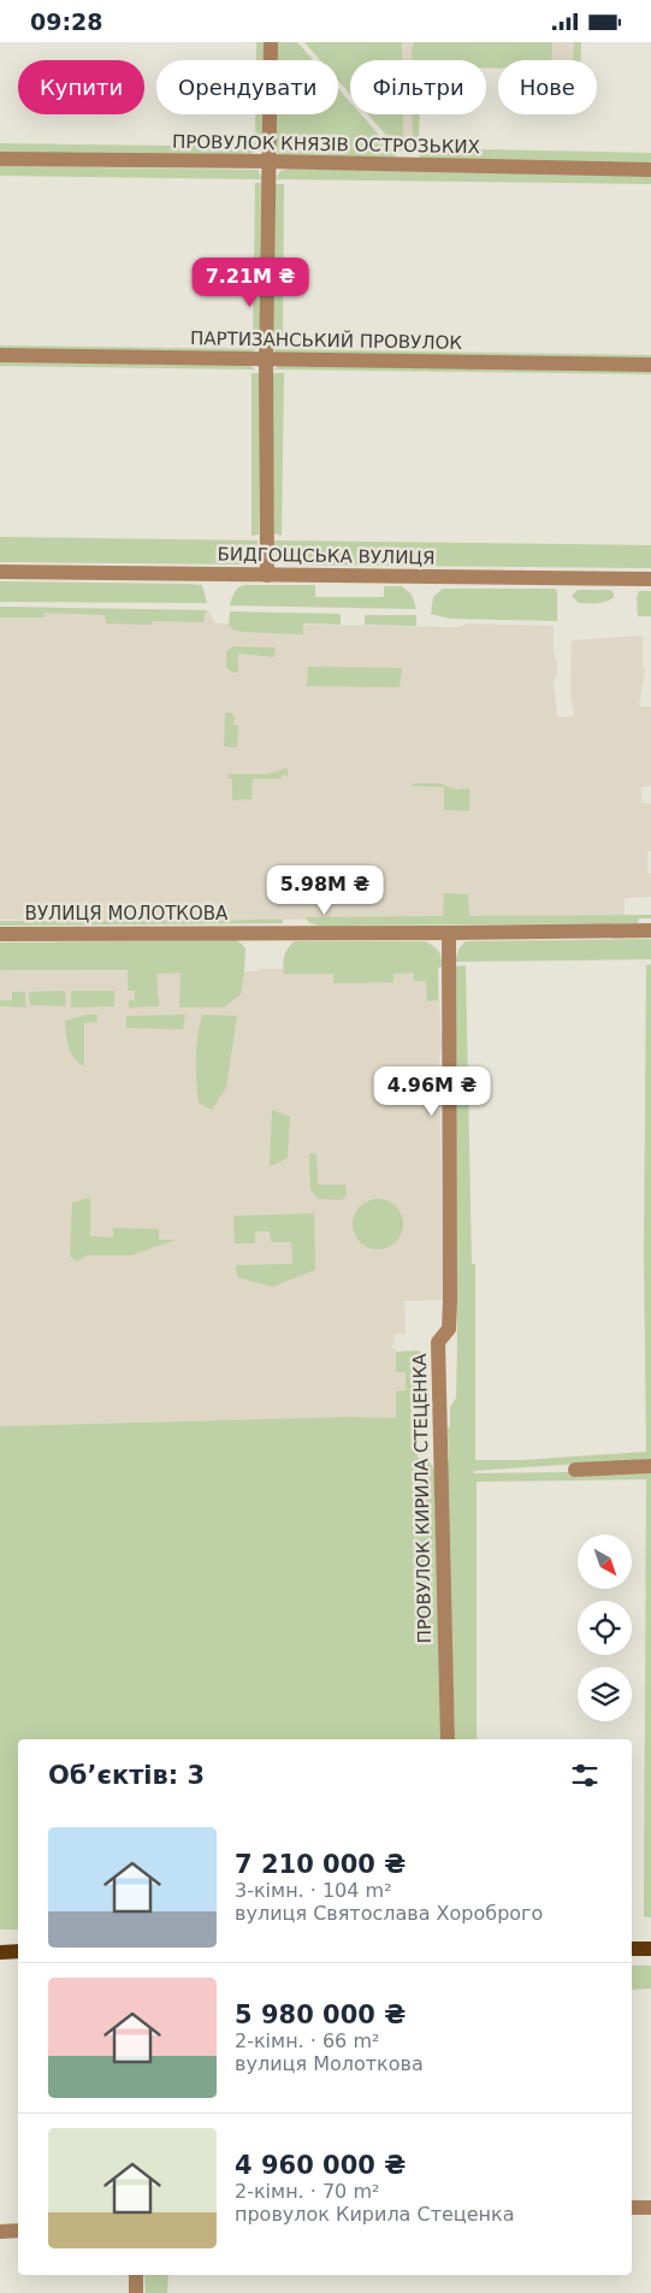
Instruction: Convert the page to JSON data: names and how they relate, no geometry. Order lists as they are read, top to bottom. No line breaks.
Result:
{"streets":{"street":["ПРОВУЛОК КНЯЗІВ ОСТРОЗЬКИХ","ПАРТИЗАНСЬКИЙ ПРОВУЛОК","БИДГОЩСЬКА ВУЛИЦЯ","ВУЛИЦЯ МОЛОТКОВА","ПРОВУЛОК КИРИЛА СТЕЦЕНКА"]},"crossings":[["ВУЛИЦЯ МОЛОТКОВА","ПРОВУЛОК КИРИЛА СТЕЦЕНКА"]],"north":"bottom right","page":{"status":"09:28","chip":["Купити","Орендувати","Фільтри","Нове"],"price":["7.21M ₴","5.98M ₴","4.96M ₴"],"heading":"Об’єктів: 3","list":[{"name":"7 210 000 ₴","note":"3-кімн. · 104 m² · вулиця Святослава Хороброго"},{"name":"5 980 000 ₴","note":"2-кімн. · 66 m² · вулиця Молоткова"},{"name":"4 960 000 ₴","note":"2-кімн. · 70 m² · провулок Кирила Стеценка"}]}}
